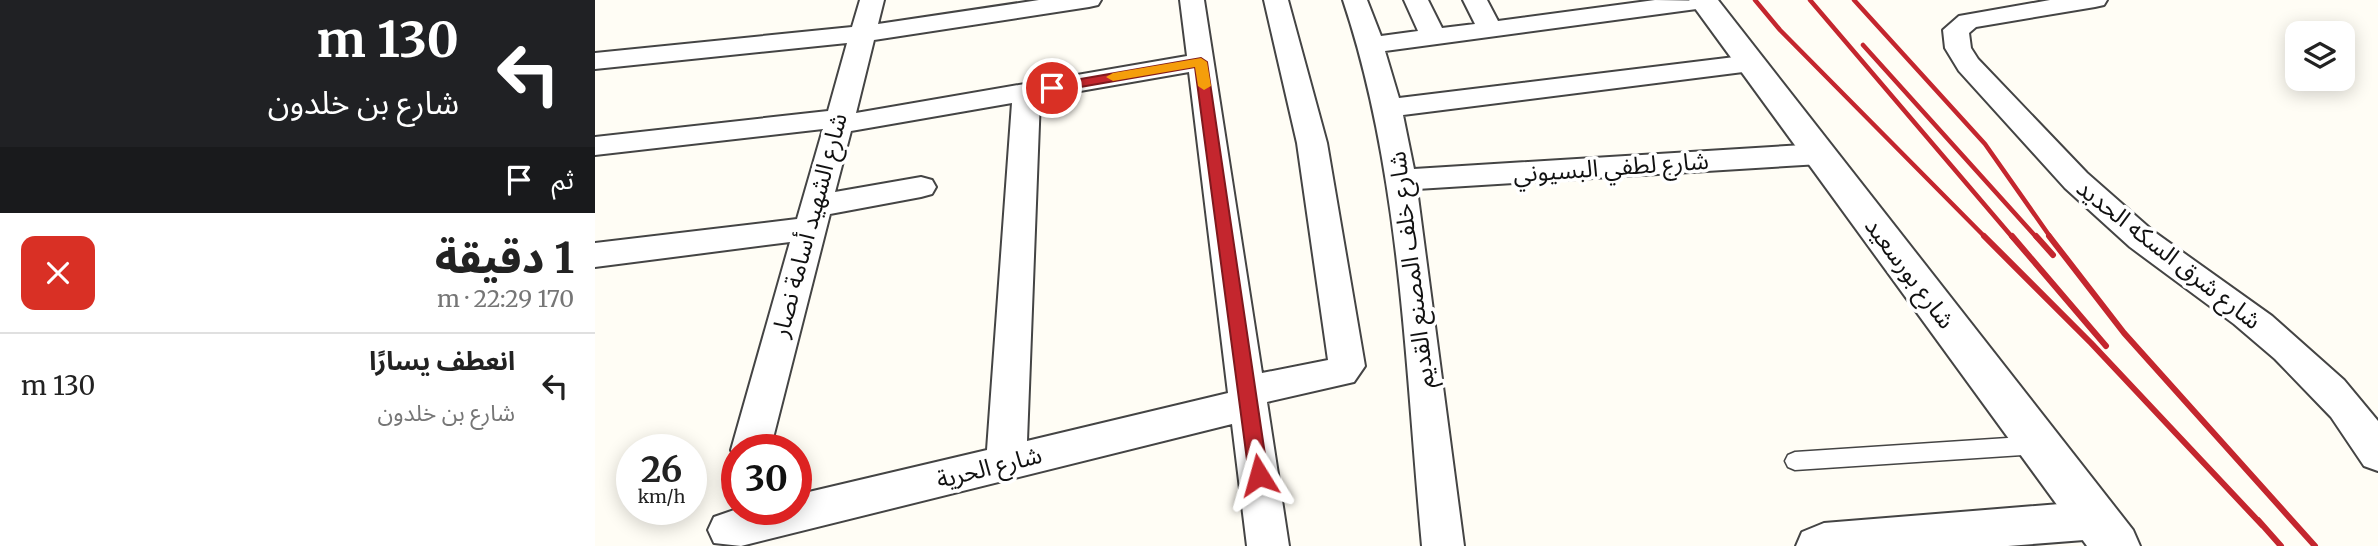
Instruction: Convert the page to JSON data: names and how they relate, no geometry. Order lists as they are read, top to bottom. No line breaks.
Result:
{"streets":{"street":["شارع لطفي البسيوني","شارع الشهيد أسامة نصار","شارع شرق السكه الحديد","شارع خلف المصنع القديم","شارع بورسعيد","شارع الحرية"]},"crossings":[["شارع لطفي البسيوني","شارع خلف المصنع القديم"],["شارع لطفي البسيوني","شارع بورسعيد"]],"page":{"turn":["130 m","شارع بن خلدون"],"then":"ثم","heading":["1 دقيقة","170 m · 22:29"],"list":[{"name":"انعطف يسارًا","note":"شارع بن خلدون","value":"130 m"}],"speed":"26 km/h","limit":"30"}}
